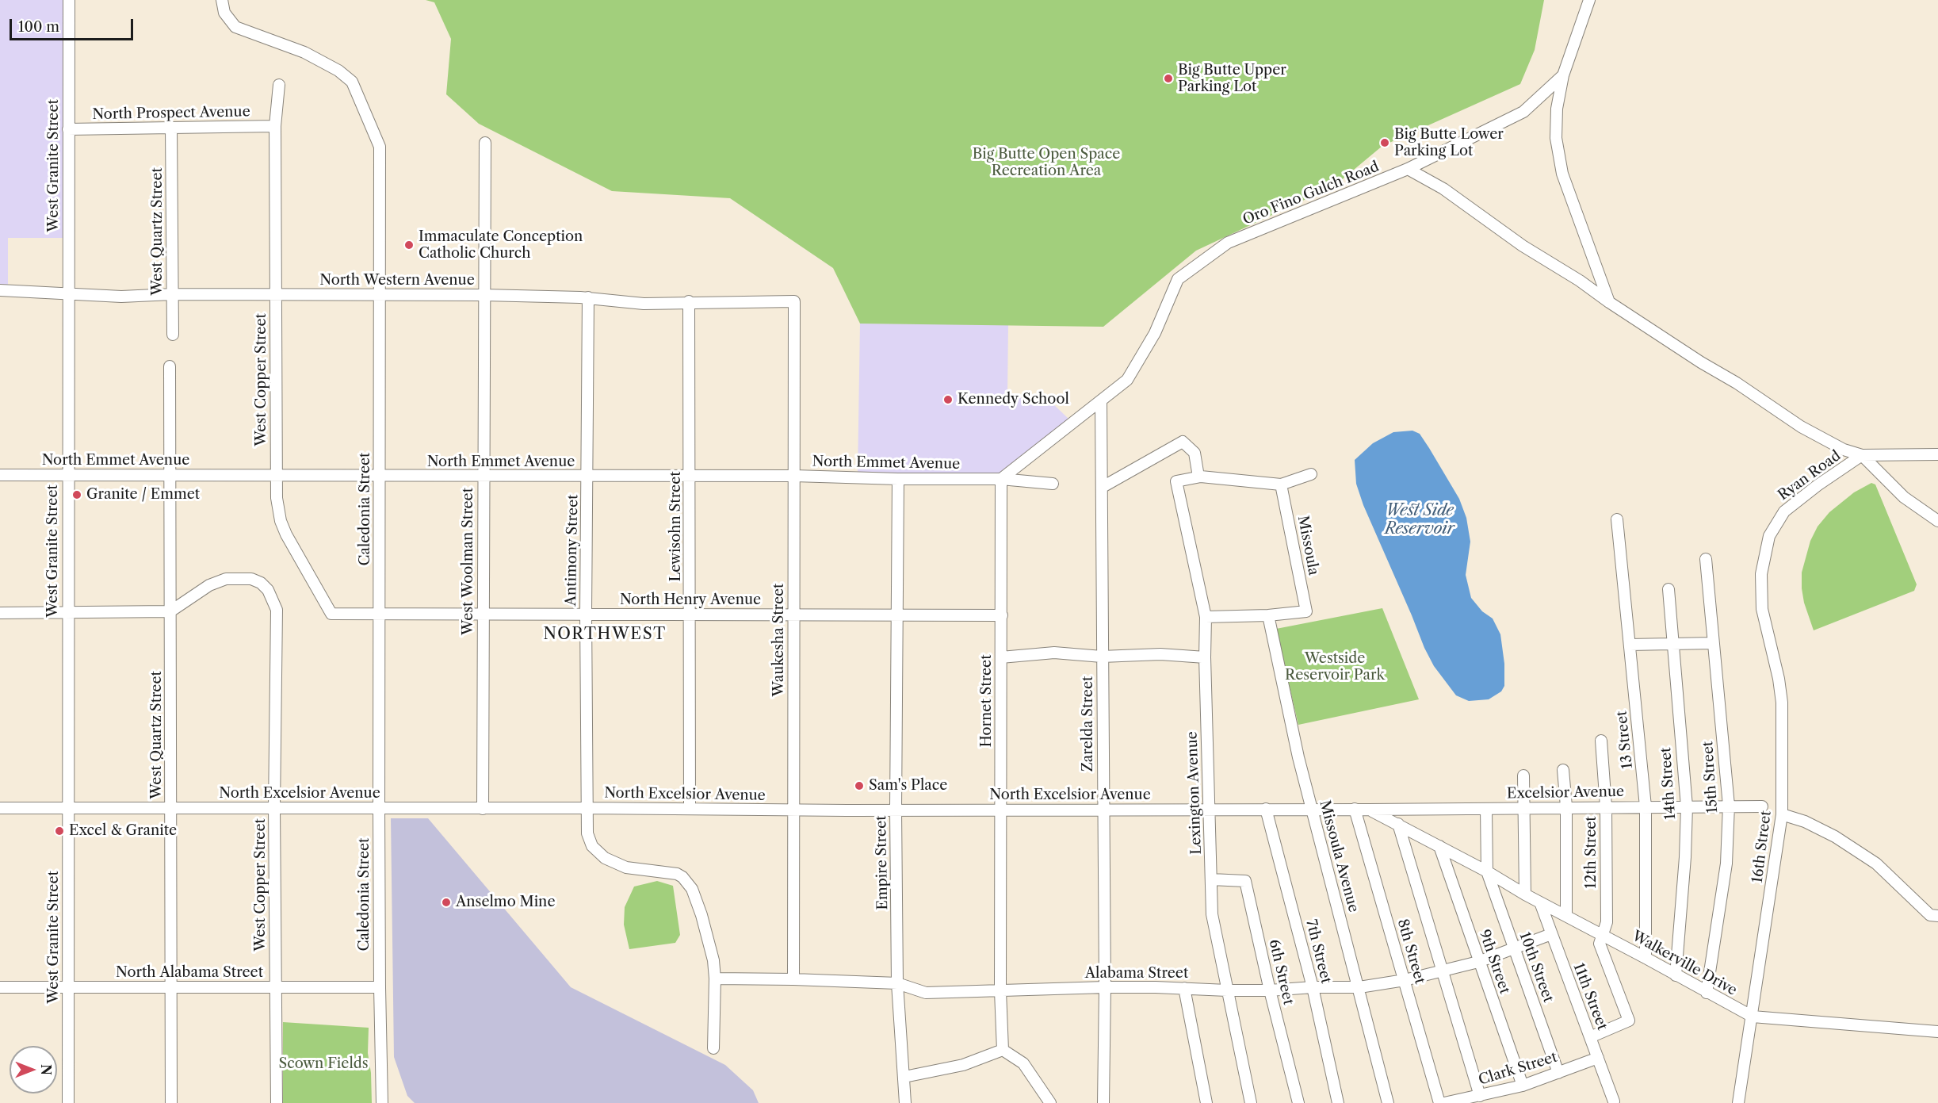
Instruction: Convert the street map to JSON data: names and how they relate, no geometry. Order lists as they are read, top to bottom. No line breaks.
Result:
{"streets":{"street":["North Prospect Avenue","West Granite Street","Oro Fino Gulch Road","West Quartz Street","North Western Avenue","West Copper Street","North Emmet Avenue","Ryan Road","Caledonia Street","Lewisohn Street","Missoula","Antimony Street","West Woolman Street","North Henry Avenue","Waukesha Street","Hornet Street","Zarelda Street","13 Street","15th Street","14th Street","Lexington Avenue","Excelsior Avenue","North Excelsior Avenue","16th Street","12th Street","Missoula Avenue","Empire Street","7th Street","8th Street","9th Street","Walkerville Drive","10th Street","6th Street","North Alabama Street","Alabama Street","11th Street","Clark Street"]},"crossings":[["North Prospect Avenue","West Granite Street"],["North Prospect Avenue","West Quartz Street"],["North Prospect Avenue","West Copper Street"],["West Granite Street","North Western Avenue"],["West Granite Street","North Emmet Avenue"],["West Granite Street","North Excelsior Avenue"],["West Granite Street","North Alabama Street"],["Oro Fino Gulch Road","Zarelda Street"],["West Quartz Street","North Western Avenue"],["West Quartz Street","West Copper Street"],["West Quartz Street","North Emmet Avenue"],["West Quartz Street","North Excelsior Avenue"],["West Quartz Street","North Alabama Street"],["North Western Avenue","West Copper Street"],["North Western Avenue","Caledonia Street"],["North Western Avenue","Lewisohn Street"],["North Western Avenue","Antimony Street"],["North Western Avenue","West Woolman Street"],["North Western Avenue","Waukesha Street"],["West Copper Street","North Emmet Avenue"],["West Copper Street","Caledonia Street"],["West Copper Street","North Henry Avenue"],["West Copper Street","North Excelsior Avenue"],["West Copper Street","North Alabama Street"],["North Emmet Avenue","Caledonia Street"],["North Emmet Avenue","Lewisohn Street"],["North Emmet Avenue","Antimony Street"],["North Emmet Avenue","West Woolman Street"],["North Emmet Avenue","Waukesha Street"],["North Emmet Avenue","Hornet Street"],["North Emmet Avenue","Empire Street"],["Ryan Road","16th Street"],["Caledonia Street","North Henry Avenue"],["Caledonia Street","North Excelsior Avenue"],["Caledonia Street","North Alabama Street"],["Lewisohn Street","North Henry Avenue"],["Lewisohn Street","North Excelsior Avenue"],["Missoula","Missoula Avenue"],["Antimony Street","North Henry Avenue"],["Antimony Street","North Excelsior Avenue"],["Antimony Street","Alabama Street"],["West Woolman Street","North Henry Avenue"],["West Woolman Street","North Excelsior Avenue"],["North Henry Avenue","Waukesha Street"],["North Henry Avenue","Hornet Street"],["North Henry Avenue","Empire Street"],["Waukesha Street","North Excelsior Avenue"],["Waukesha Street","Alabama Street"],["Hornet Street","North Excelsior Avenue"],["Hornet Street","Alabama Street"],["Zarelda Street","North Excelsior Avenue"],["Zarelda Street","Alabama Street"],["13 Street","Excelsior Avenue"],["13 Street","Walkerville Drive"],["15th Street","Excelsior Avenue"],["15th Street","Walkerville Drive"],["14th Street","Excelsior Avenue"],["14th Street","Walkerville Drive"],["Lexington Avenue","North Excelsior Avenue"],["Lexington Avenue","6th Street"],["Lexington Avenue","Alabama Street"],["Excelsior Avenue","North Excelsior Avenue"],["Excelsior Avenue","12th Street"],["Excelsior Avenue","Walkerville Drive"],["Excelsior Avenue","10th Street"],["North Excelsior Avenue","Missoula Avenue"],["North Excelsior Avenue","Empire Street"],["North Excelsior Avenue","7th Street"],["North Excelsior Avenue","8th Street"],["North Excelsior Avenue","Walkerville Drive"],["16th Street","Walkerville Drive"],["12th Street","Walkerville Drive"],["Missoula Avenue","Alabama Street"],["Empire Street","Alabama Street"],["7th Street","Alabama Street"],["8th Street","Alabama Street"],["9th Street","Walkerville Drive"],["9th Street","Alabama Street"],["9th Street","Clark Street"],["Walkerville Drive","10th Street"],["Walkerville Drive","11th Street"],["10th Street","Alabama Street"],["10th Street","Clark Street"],["6th Street","Alabama Street"],["Alabama Street","11th Street"],["11th Street","Clark Street"]],"districts":["NORTHWEST"],"water":["West Side Reservoir"],"parks":["Big Butte Open Space Recreation Area","Westside Reservoir Park","Scown Fields"],"places":["Big Butte Upper Parking Lot","Big Butte Lower Parking Lot","Immaculate Conception Catholic Church","Kennedy School","Granite / Emmet","Sam's Place","Excel & Granite","Anselmo Mine"],"scale_bar":"100 m","north":"right"}
